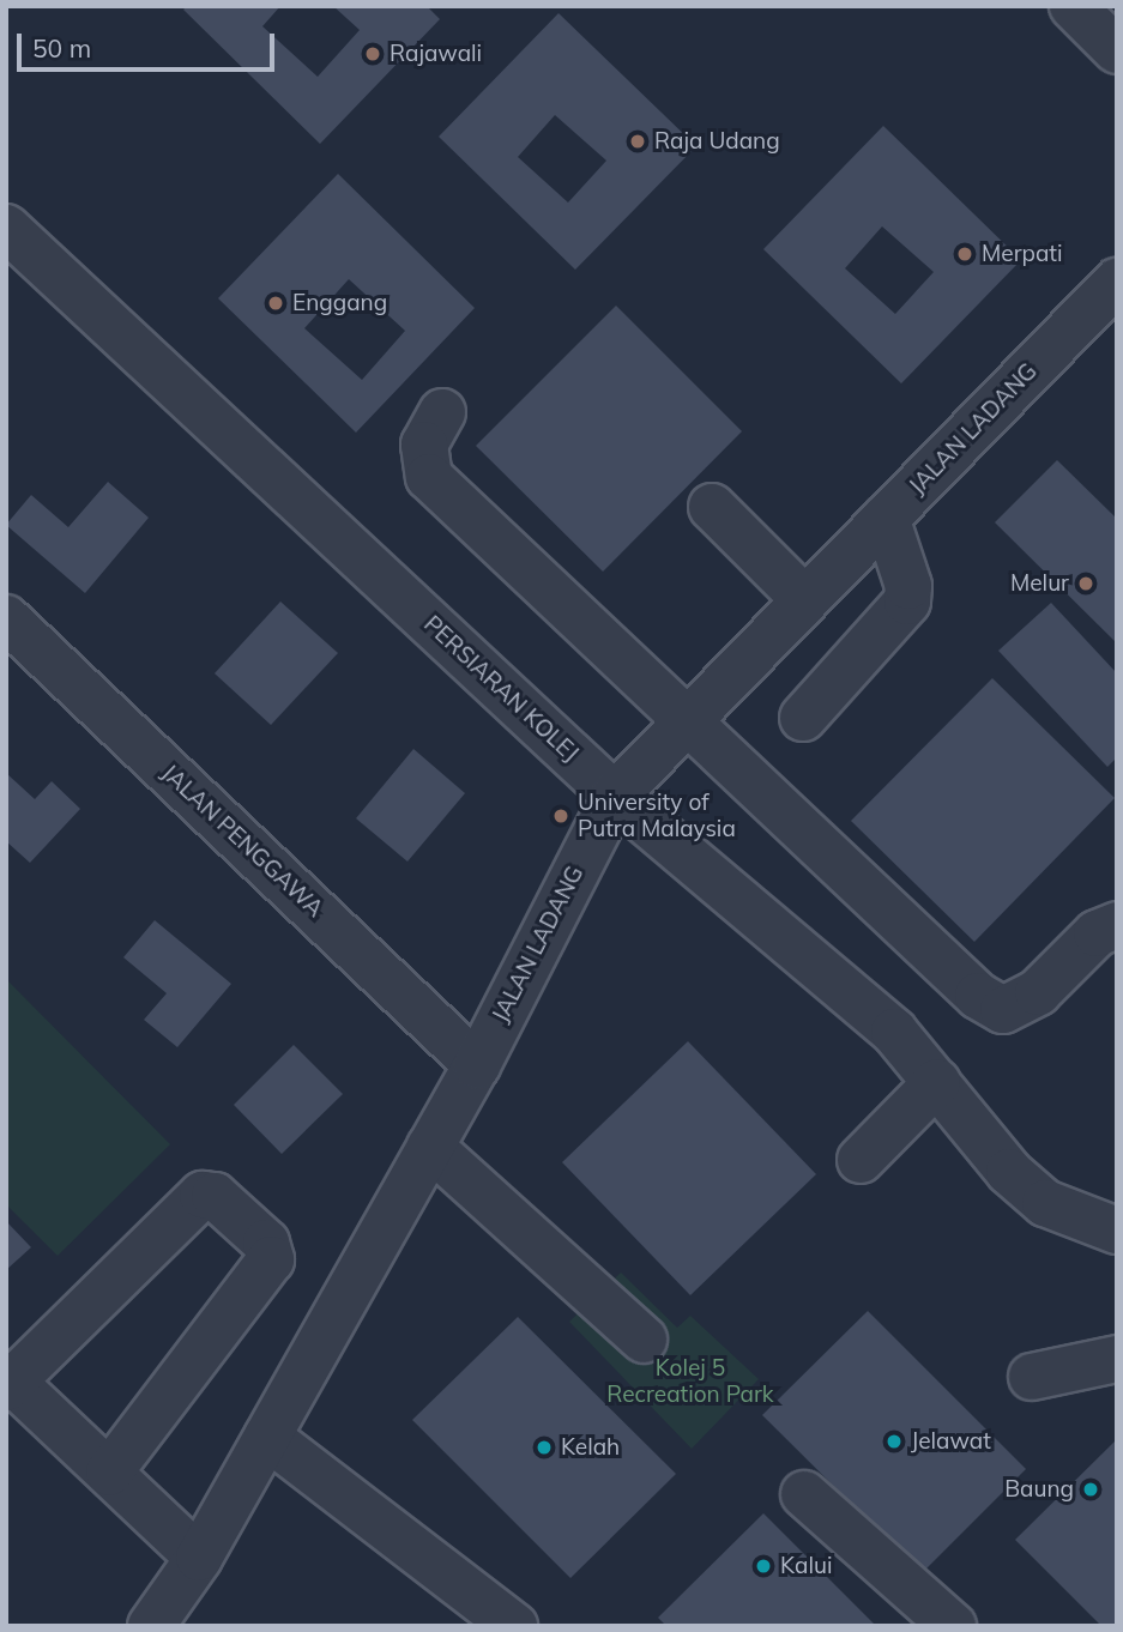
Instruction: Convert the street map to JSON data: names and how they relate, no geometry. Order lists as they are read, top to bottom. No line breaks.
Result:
{"streets":{"street":["JALAN LADANG","PERSIARAN KOLEJ","JALAN PENGGAWA"]},"crossings":[["JALAN LADANG","PERSIARAN KOLEJ"],["JALAN LADANG","JALAN PENGGAWA"]],"parks":["Kolej 5 Recreation Park"],"places":["Rajawali","Raja Udang","Merpati","Enggang","Melur","University of Putra Malaysia","Jelawat","Kelah","Baung","Kalui"],"scale_bar":"50 m"}
